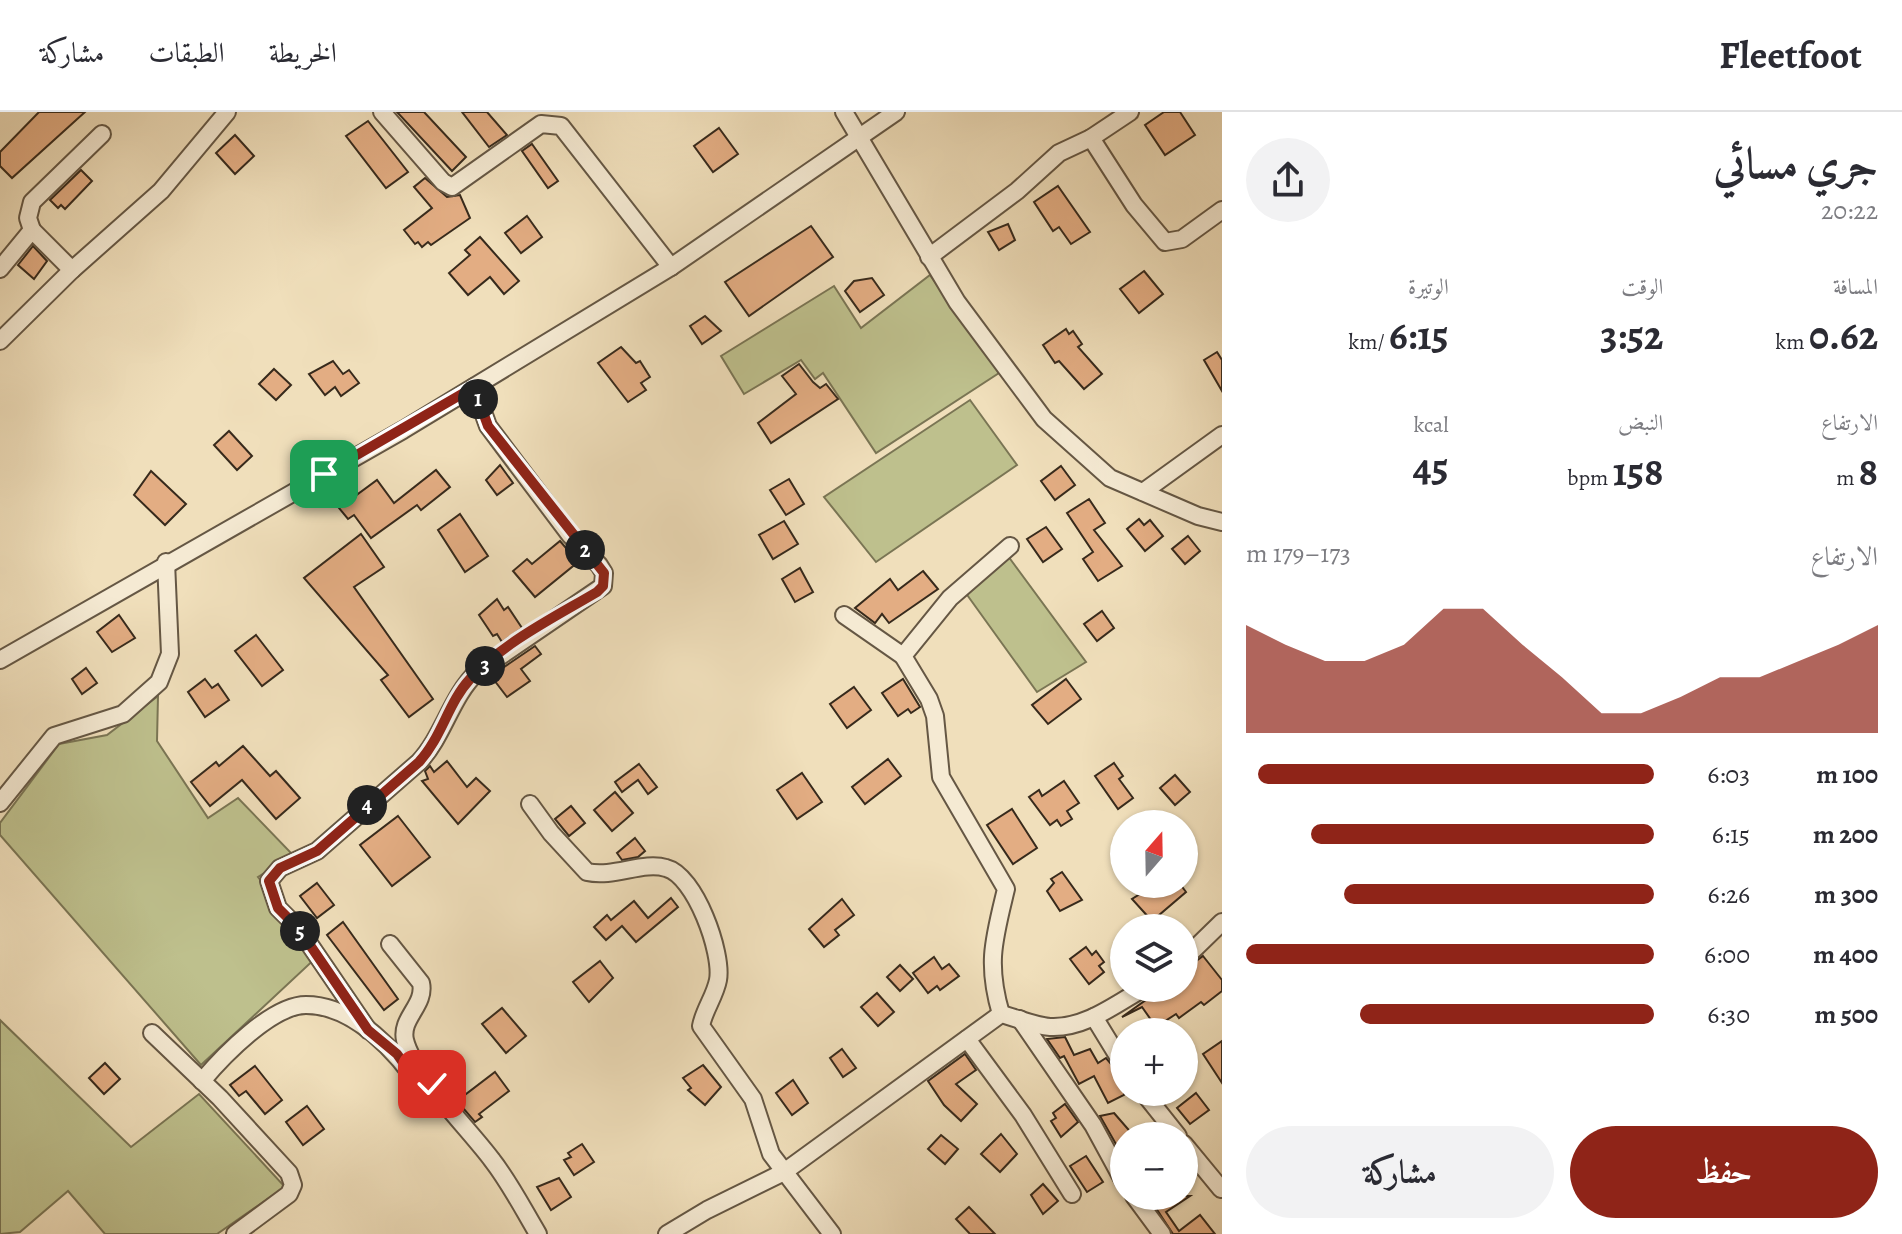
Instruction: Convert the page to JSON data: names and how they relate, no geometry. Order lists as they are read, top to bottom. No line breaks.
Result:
{"north":"top","page":{"header":"Fleetfoot","nav":["الخريطة","الطبقات","مشاركة"],"heading":["جري مسائي","20:22"],"stats":[["المسافة","0.62 km"],["الوقت","3:52"],["الوتيرة","6:15 /km"],["الارتفاع","8 m"],["النبض","158 bpm"],["kcal","45"]],"pins":["1","2","3","4","5"],"chart":["الارتفاع","173–179 m"],"list":[{"name":"100 m","note":"6:03"},{"name":"200 m","note":"6:15"},{"name":"300 m","note":"6:26"},{"name":"400 m","note":"6:00"},{"name":"500 m","note":"6:30"}],"map_buttons":["+","−"],"buttons":["حفظ","مشاركة"]}}
